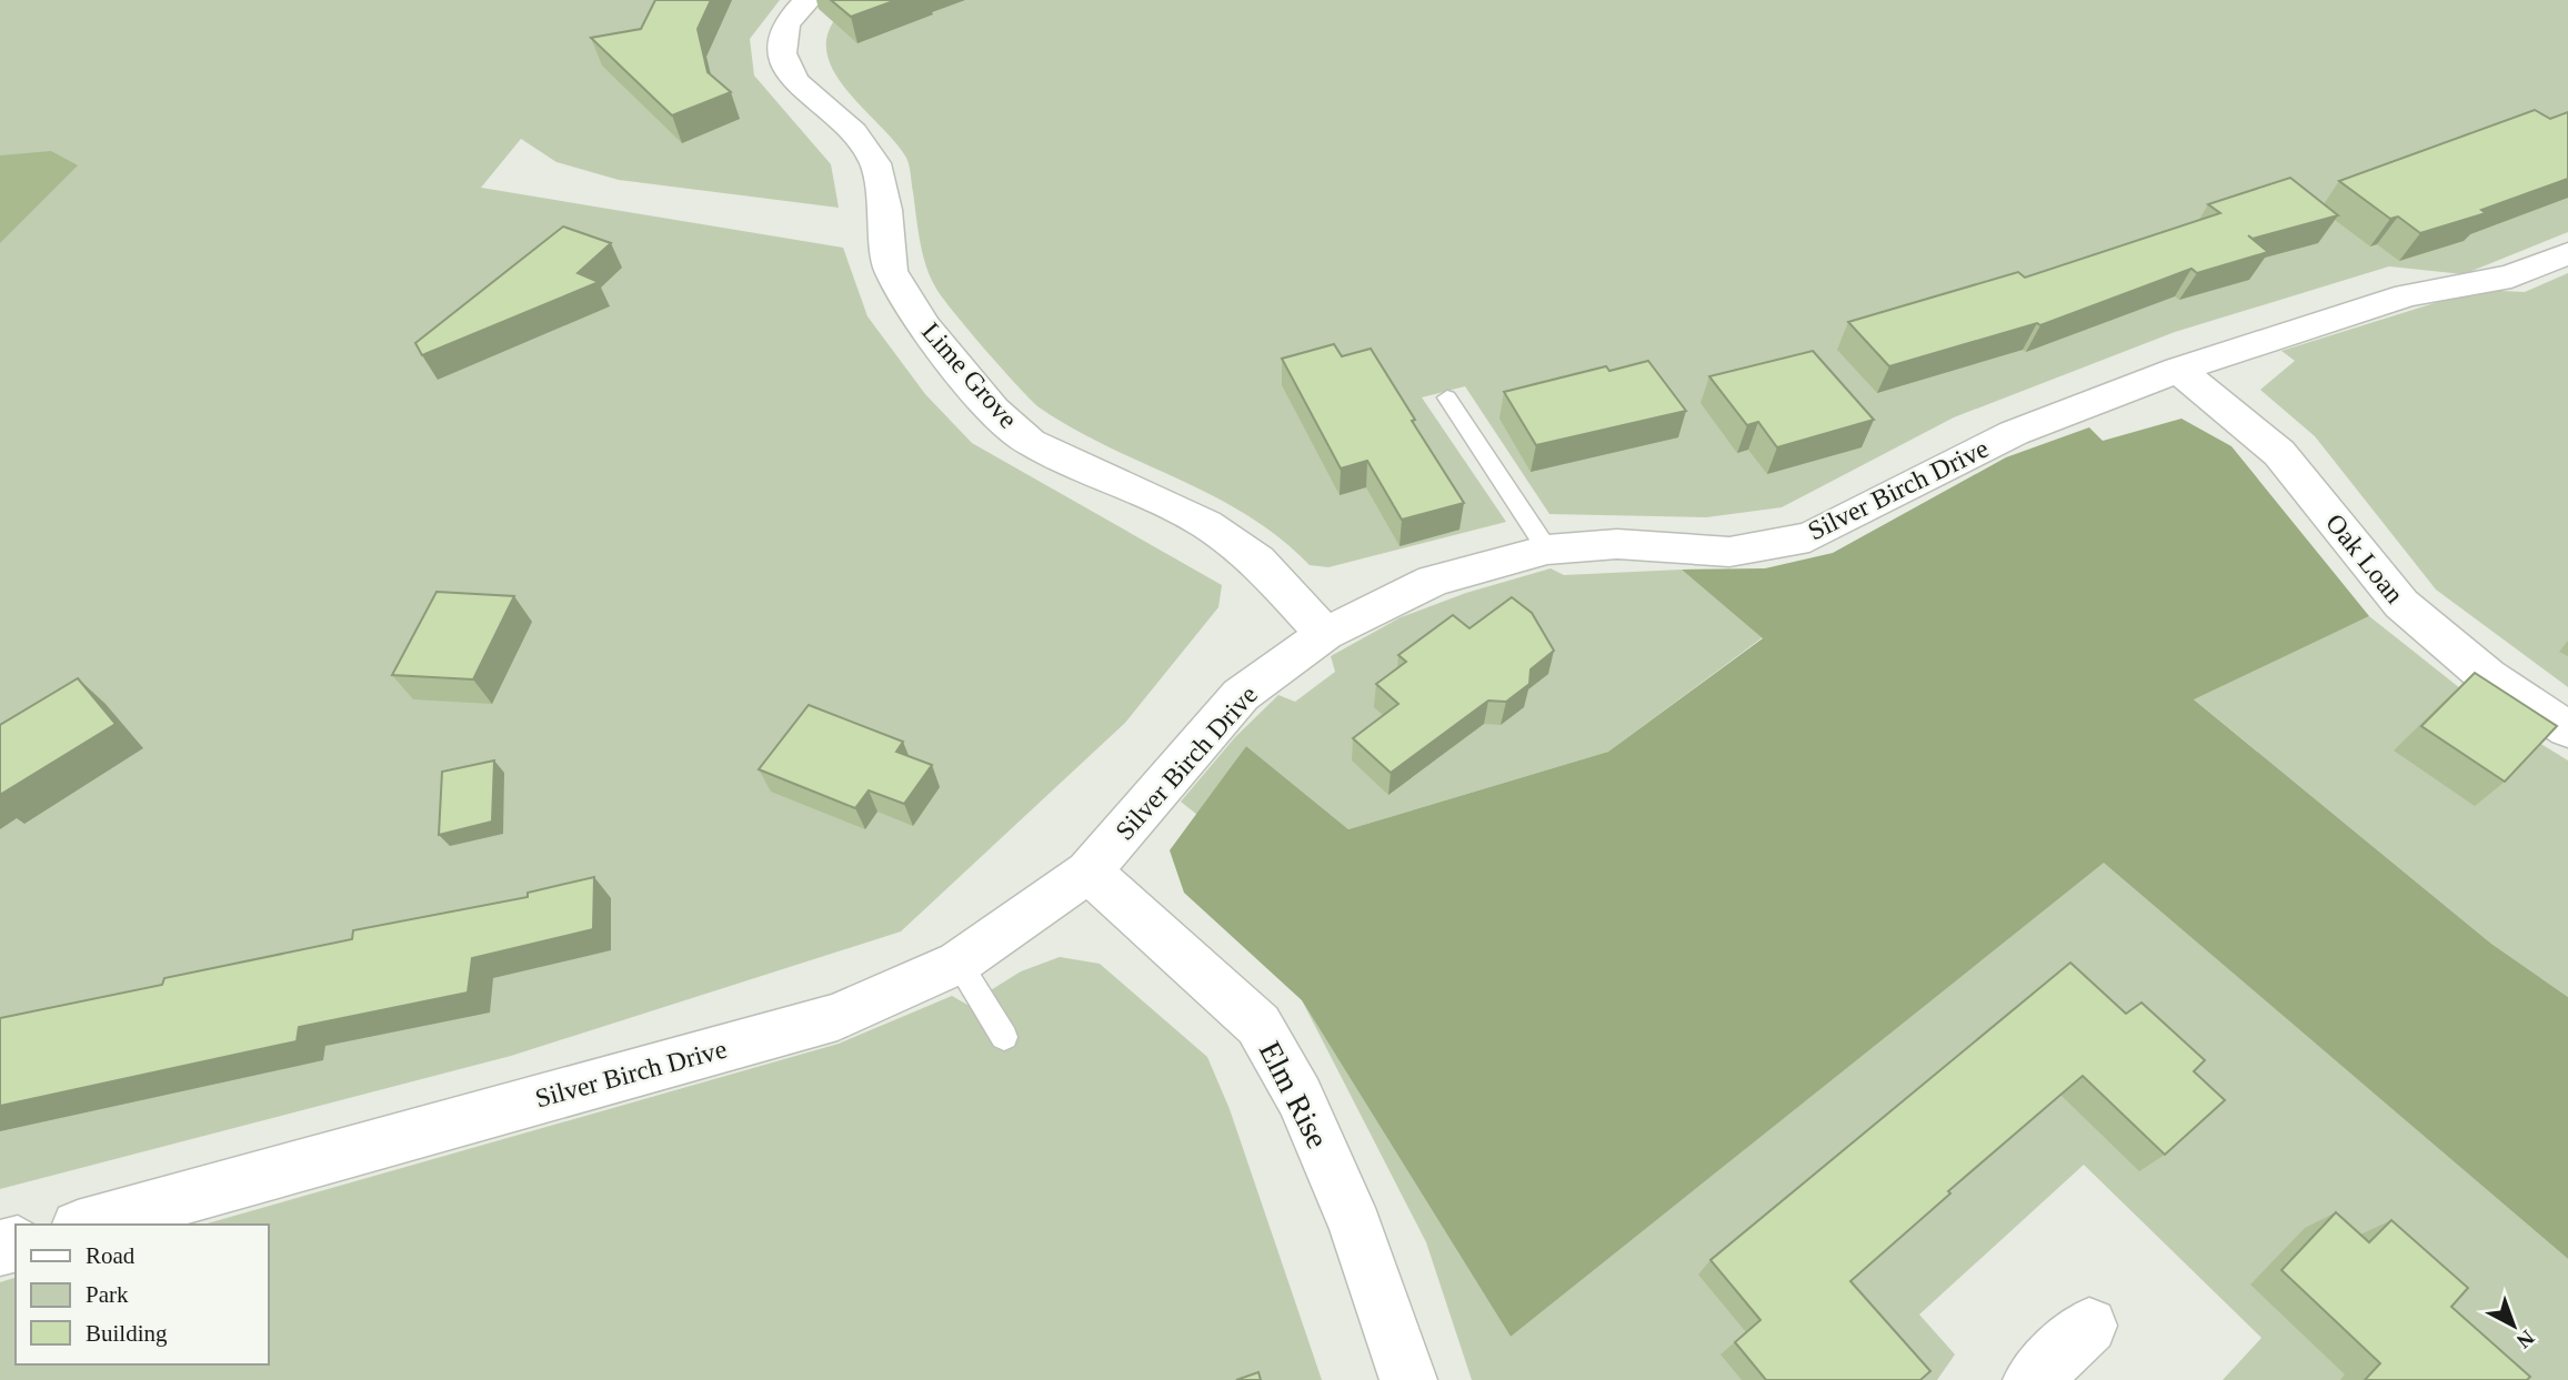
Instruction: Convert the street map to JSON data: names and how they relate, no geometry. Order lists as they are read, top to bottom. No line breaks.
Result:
{"streets":{"street":["Lime Grove","Silver Birch Drive","Oak Loan","Elm Rise"]},"crossings":[["Lime Grove","Silver Birch Drive"],["Silver Birch Drive","Oak Loan"],["Silver Birch Drive","Elm Rise"]],"legend":["Road","Park","Building"],"north":"bottom right"}
